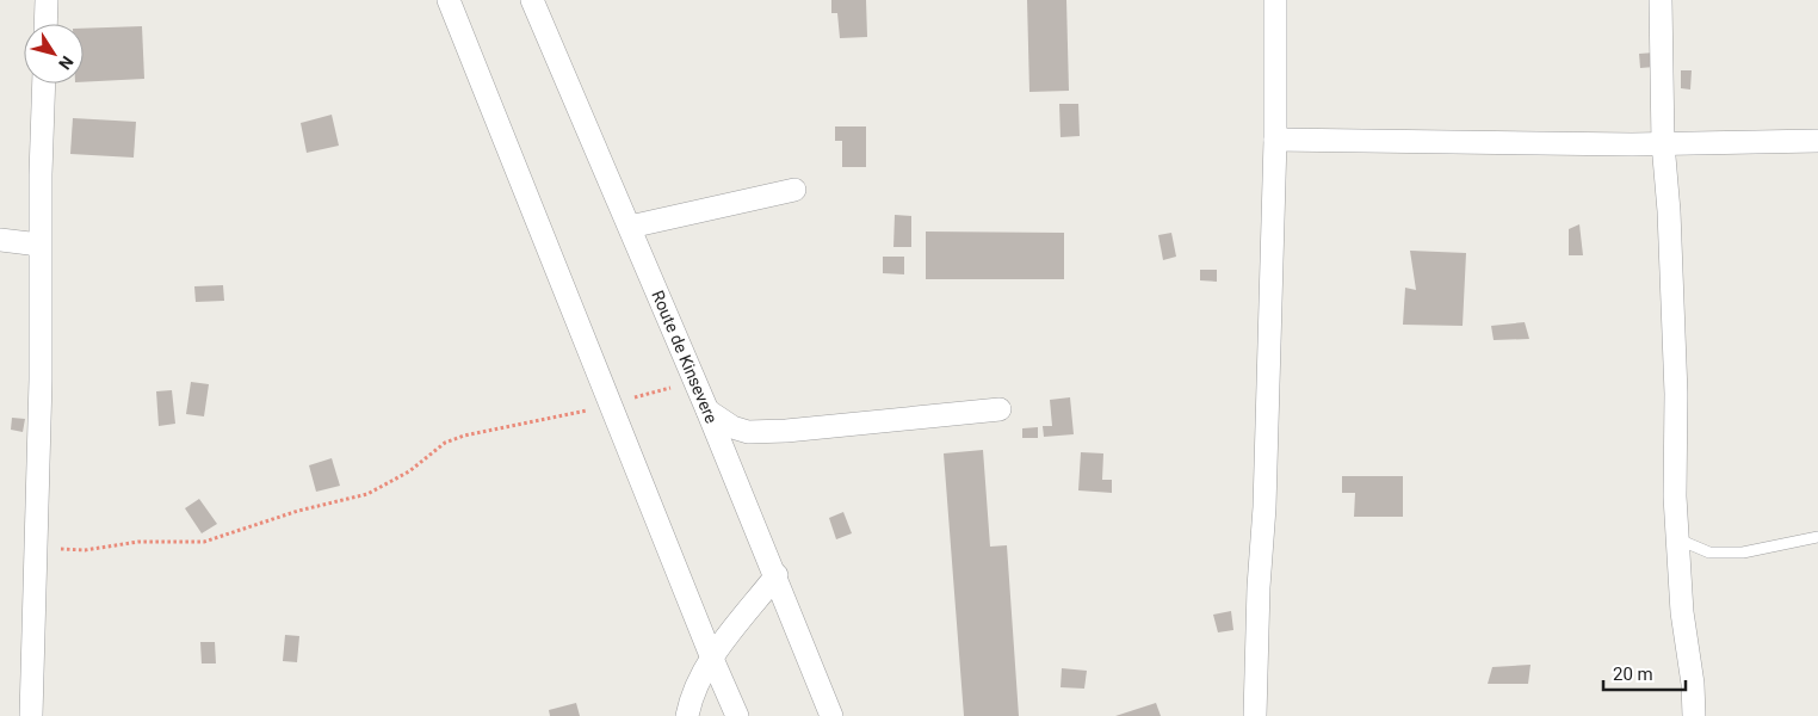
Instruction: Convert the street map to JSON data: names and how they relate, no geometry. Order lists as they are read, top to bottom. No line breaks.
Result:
{"streets":{"street":["Route de Kinsevere"]},"scale_bar":"20 m","north":"bottom right"}
